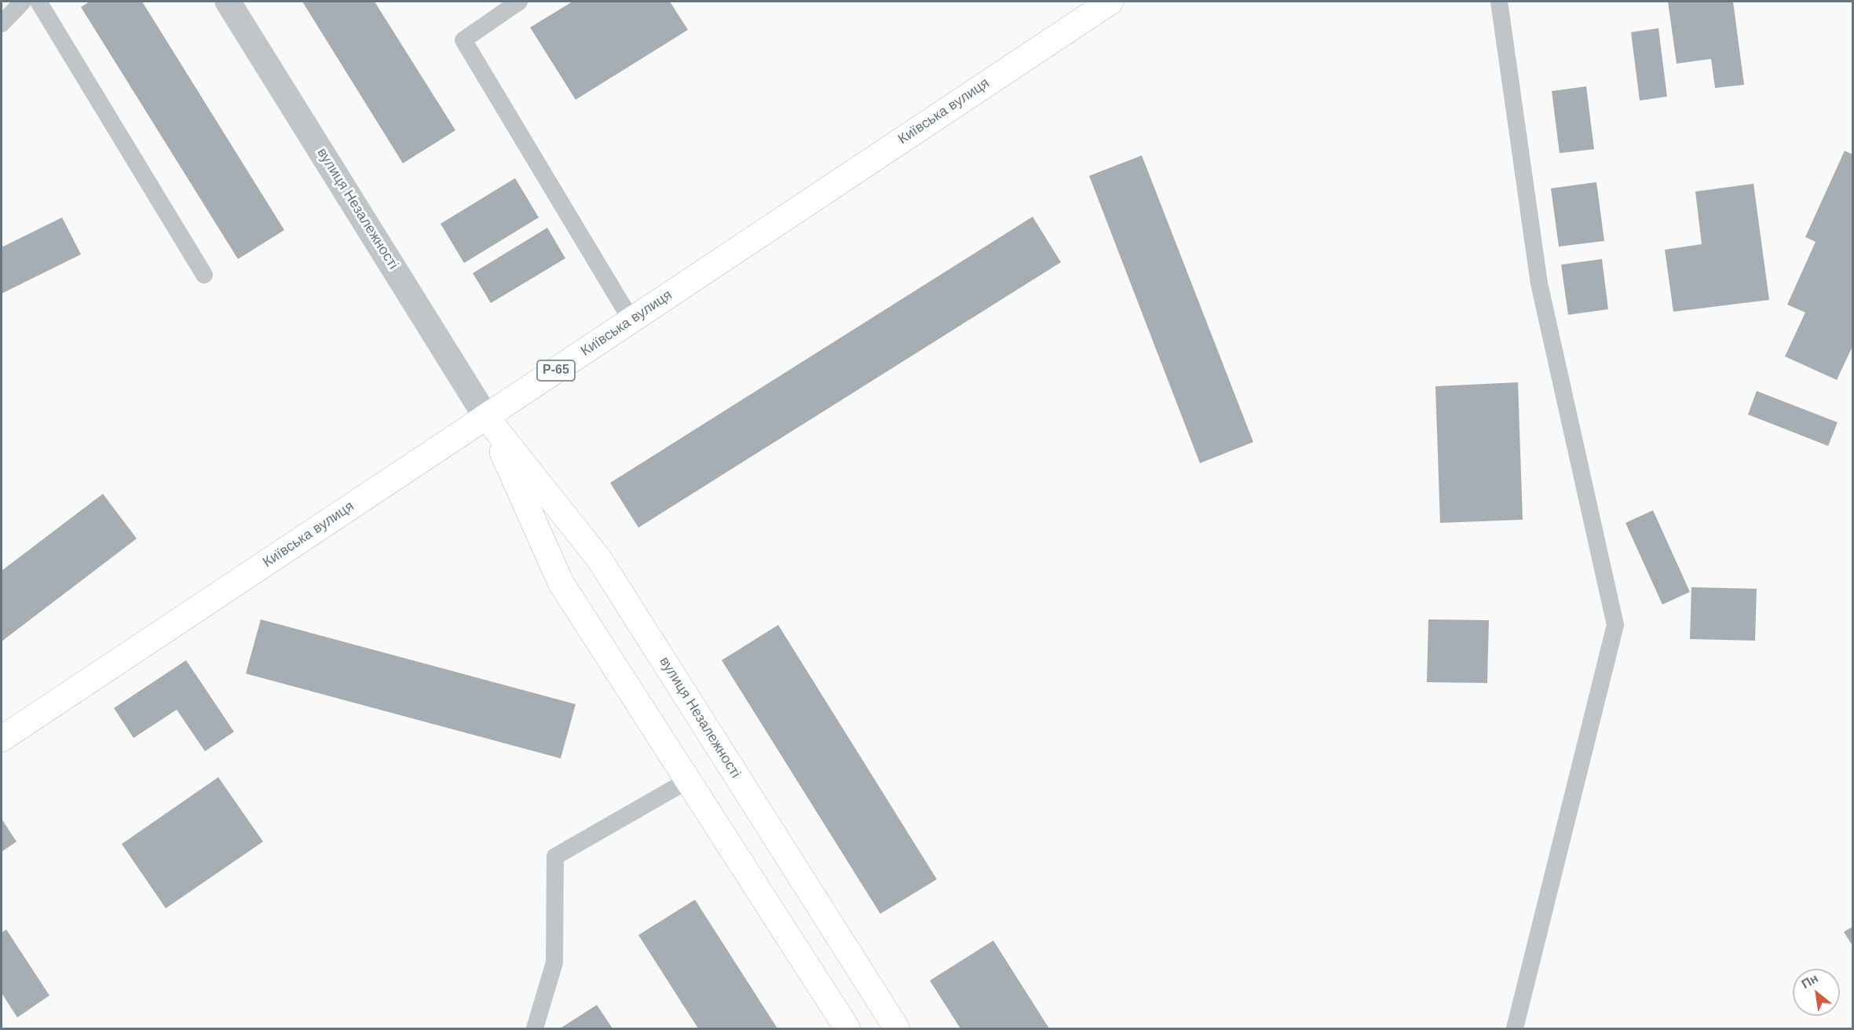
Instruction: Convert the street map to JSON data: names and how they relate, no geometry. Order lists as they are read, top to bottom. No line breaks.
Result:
{"streets":{"street":["Київська вулиця","вулиця Незалежності","Р-65"]},"crossings":[["Київська вулиця","вулиця Незалежності"]],"north":"top left"}
